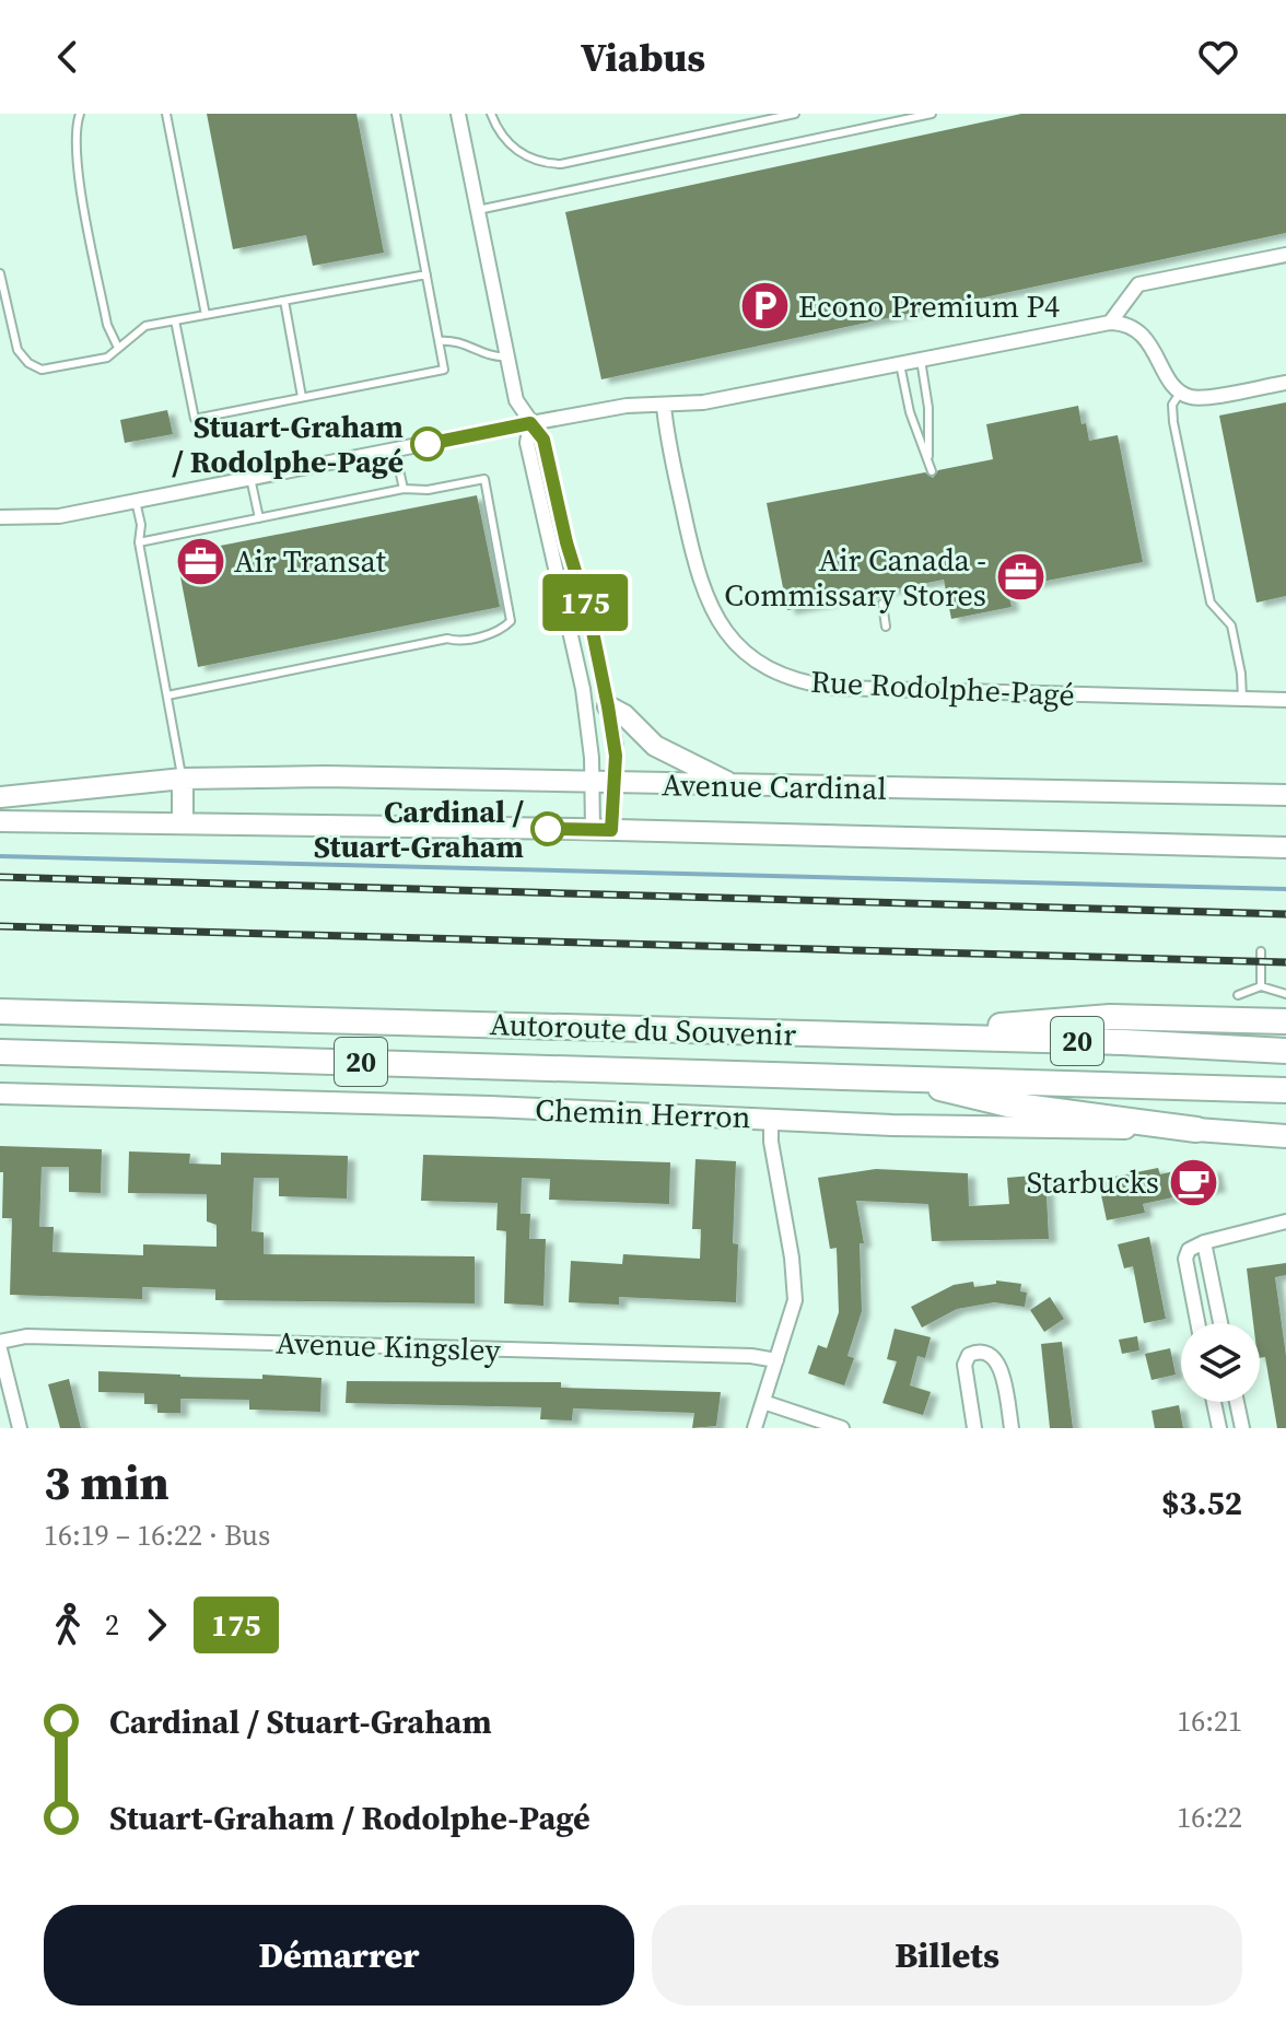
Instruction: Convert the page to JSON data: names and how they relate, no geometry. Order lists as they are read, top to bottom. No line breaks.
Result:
{"streets":{"highway":["Autoroute du Souvenir","20"],"main road":["Avenue Cardinal","Chemin Herron"],"street":["Rue Rodolphe-Pagé","Avenue Kingsley"]},"places":{"parking":["Econo Premium P4"],"other":["Stuart-Graham / Rodolphe-Pagé","Cardinal / Stuart-Graham"],"office":["Air Transat","Air Canada - Commissary Stores"],"cafe":["Starbucks"]},"lines":["bus line 175"],"page":{"header":"Viabus","on_map":"175","heading":["3 min","16:19 – 16:22 · Bus","$3.52"],"legs":["2","175"],"list":[{"name":"Cardinal / Stuart-Graham","value":"16:21"},{"name":"Stuart-Graham / Rodolphe-Pagé","value":"16:22"}],"buttons":["Démarrer","Billets"]}}
